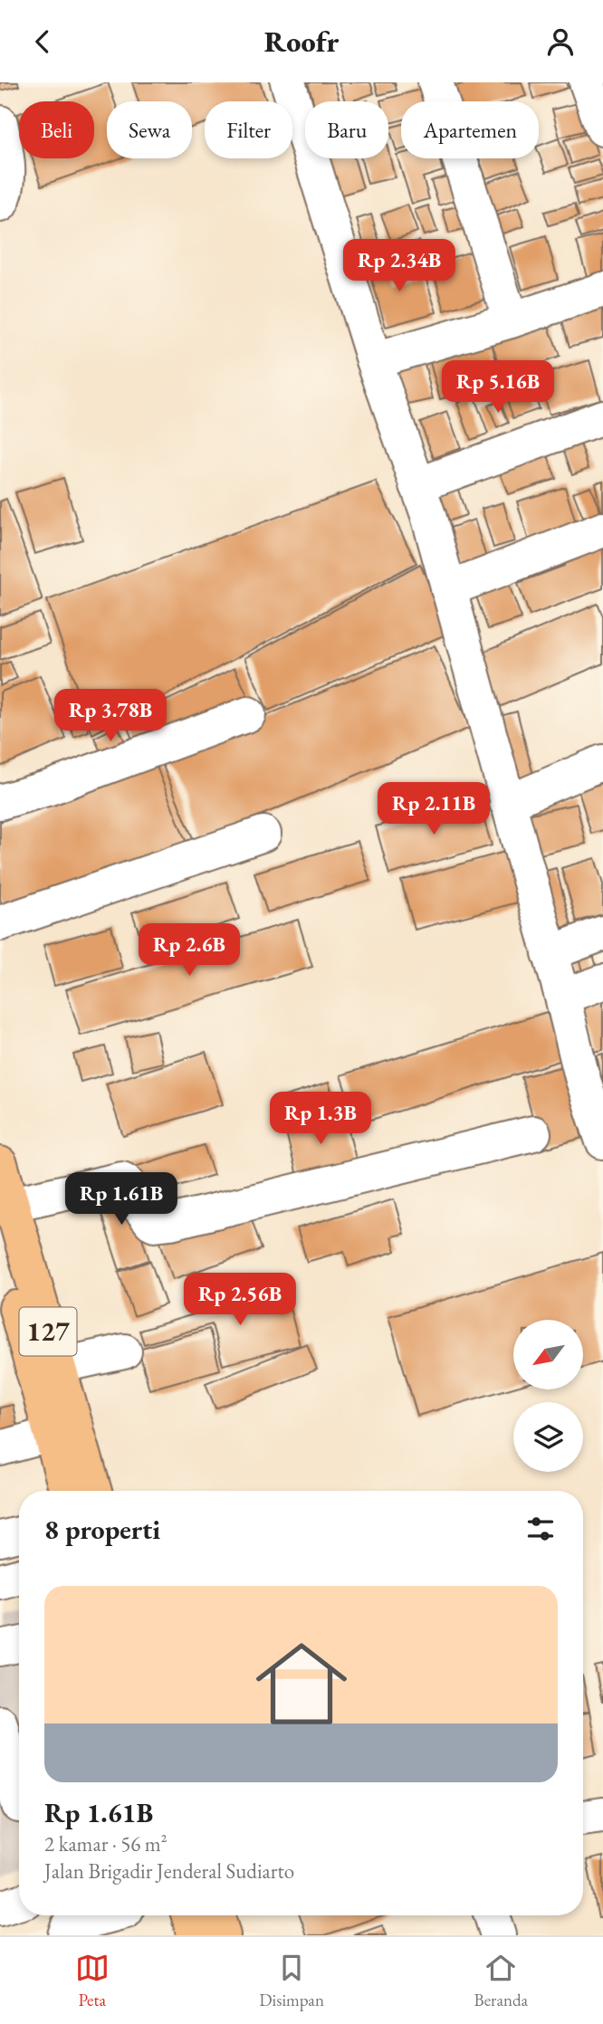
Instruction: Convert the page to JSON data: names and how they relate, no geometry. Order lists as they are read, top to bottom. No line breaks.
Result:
{"streets":{"main road":["127"]},"north":"bottom left","page":{"header":"Roofr","chip":["Beli","Sewa","Filter","Baru","Apartemen"],"price":["Rp 2.34B","Rp 5.16B","Rp 3.78B","Rp 2.11B","Rp 2.6B","Rp 1.3B","Rp 1.61B","Rp 2.56B"],"heading":"8 properti","list":[{"name":"Rp 1.61B","note":"2 kamar · 56 m² · Jalan Brigadir Jenderal Sudiarto"}],"tabs":["Peta","Disimpan","Beranda"]}}
